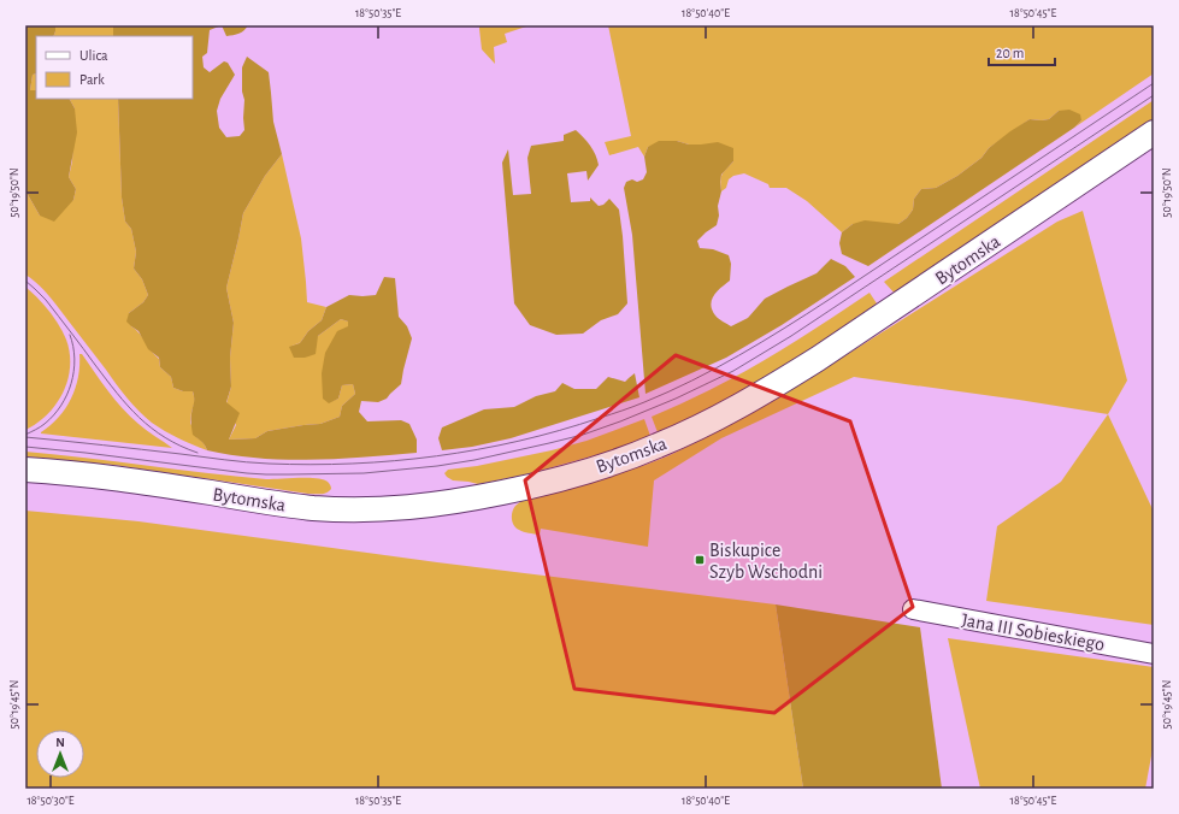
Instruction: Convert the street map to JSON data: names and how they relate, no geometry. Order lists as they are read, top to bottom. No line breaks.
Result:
{"streets":{"street":["Bytomska","Jana III Sobieskiego"]},"places":{"transit":["Biskupice Szyb Wschodni"]},"legend":["Ulica","Park"],"scale_bar":"20 m","north":"top","coordinates":["18°50'35\"E","18°50'40\"E","18°50'45\"E","50°19'50\"N","50°19'45\"N","18°50'30\"E"]}
